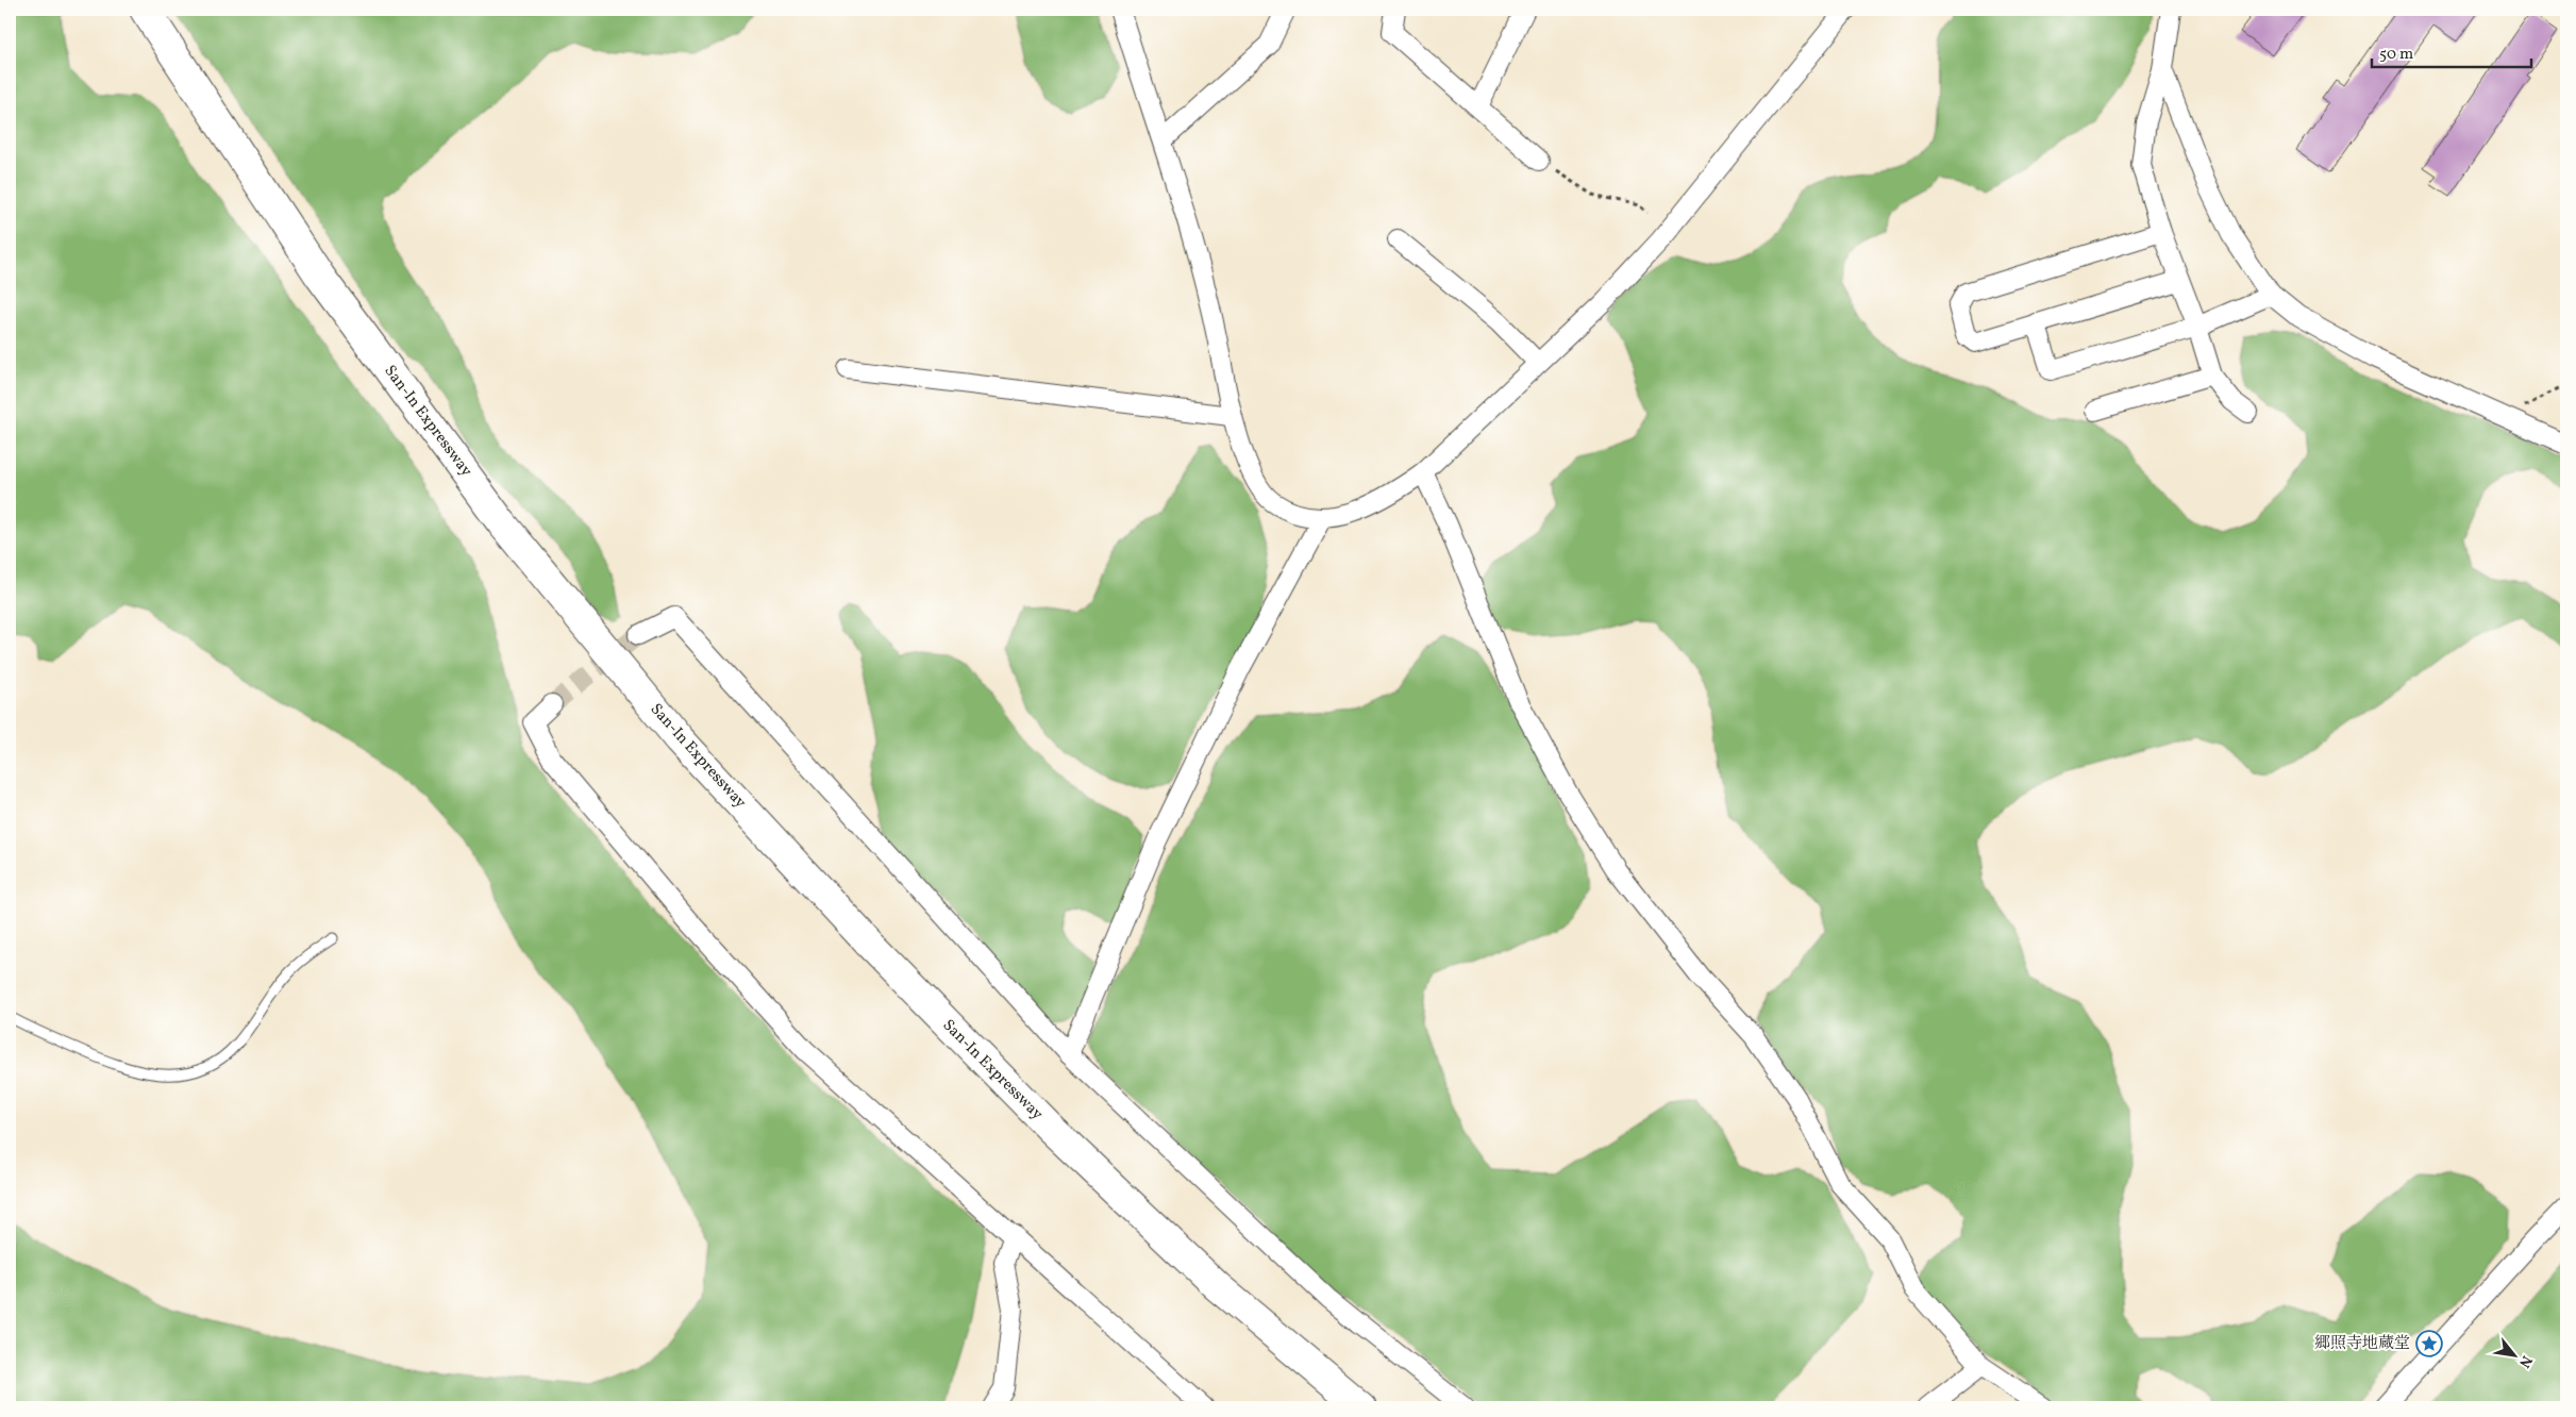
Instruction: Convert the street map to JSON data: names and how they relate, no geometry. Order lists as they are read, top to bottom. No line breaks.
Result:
{"streets":{"highway":["San-In Expressway"]},"places":{"place":["郷照寺地蔵堂"]},"scale_bar":"50 m","north":"bottom right"}
